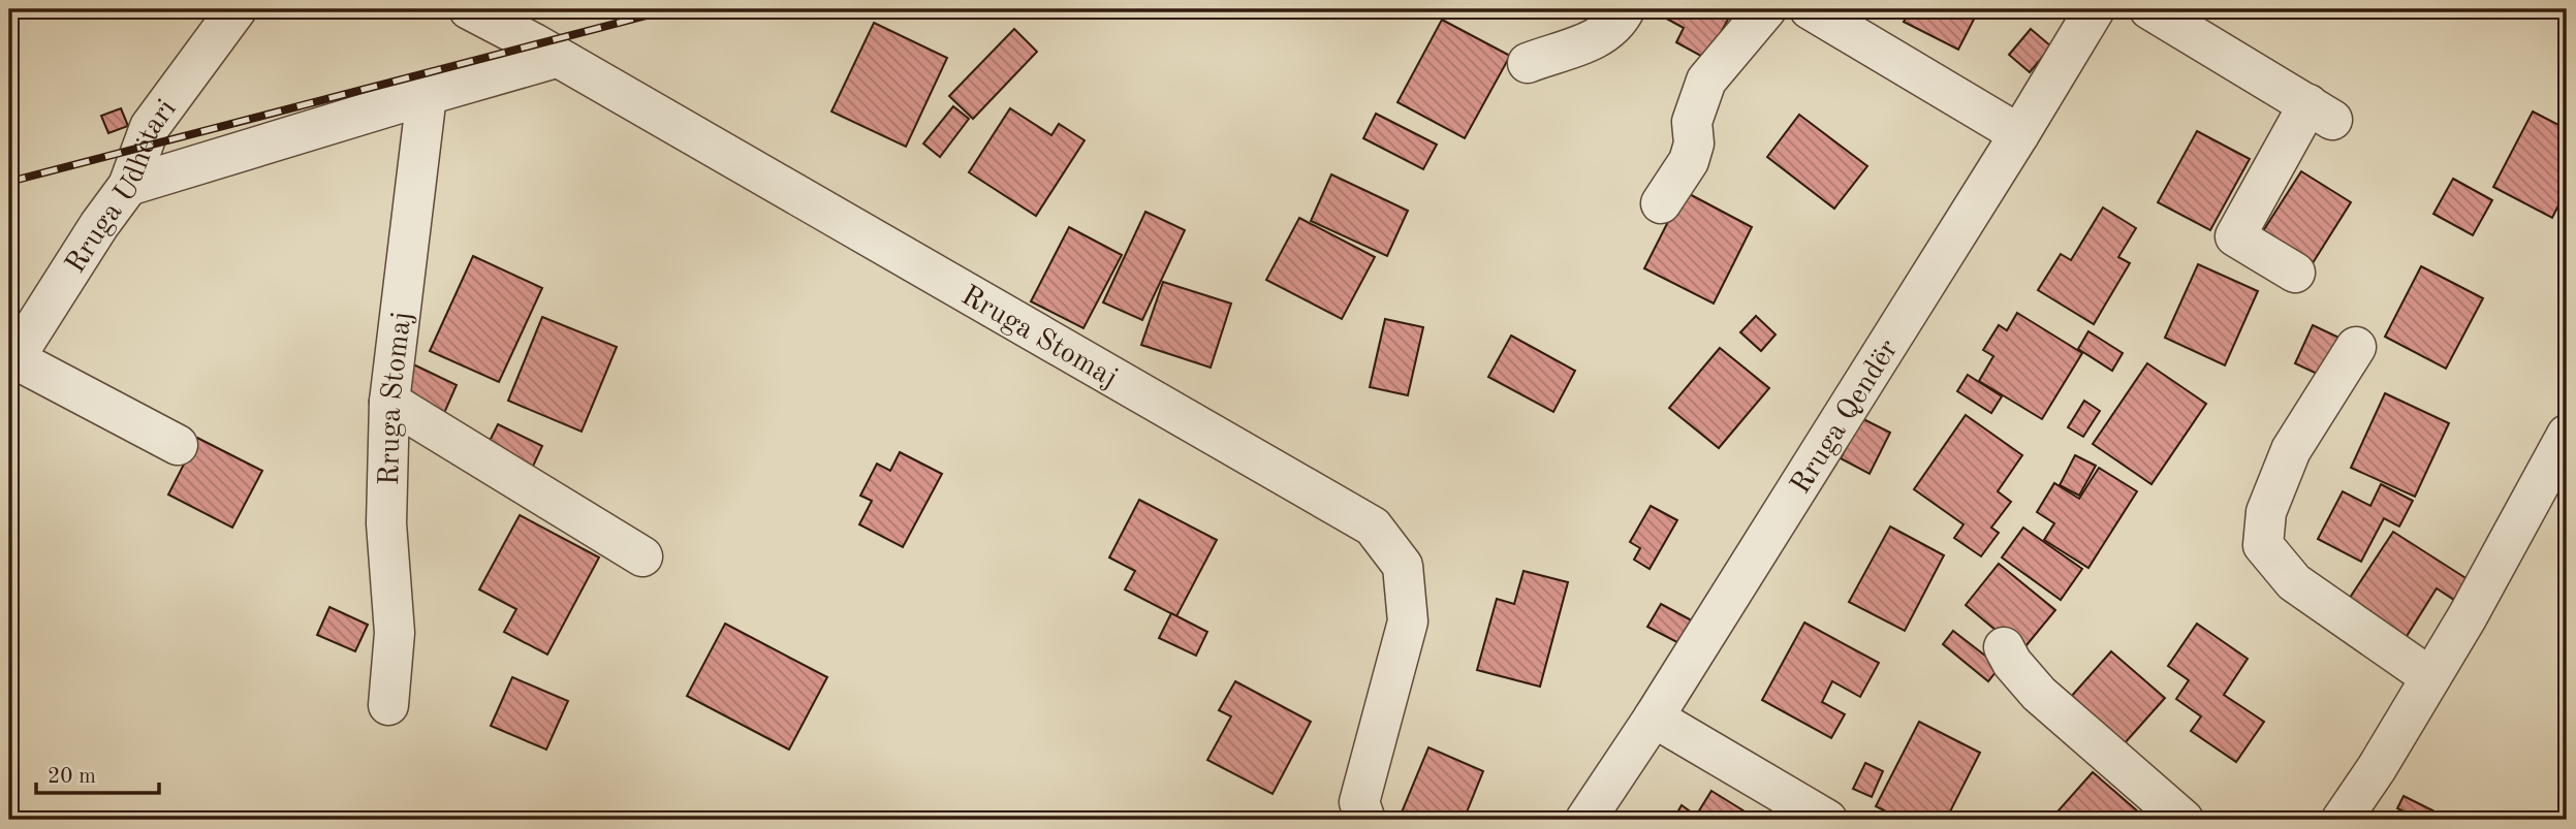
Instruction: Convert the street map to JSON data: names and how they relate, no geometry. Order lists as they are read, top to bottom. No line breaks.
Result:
{"streets":{"street":["Rruga Udhëtari","Rruga Stomaj","Rruga Qendër"]},"scale_bar":"20 m"}
